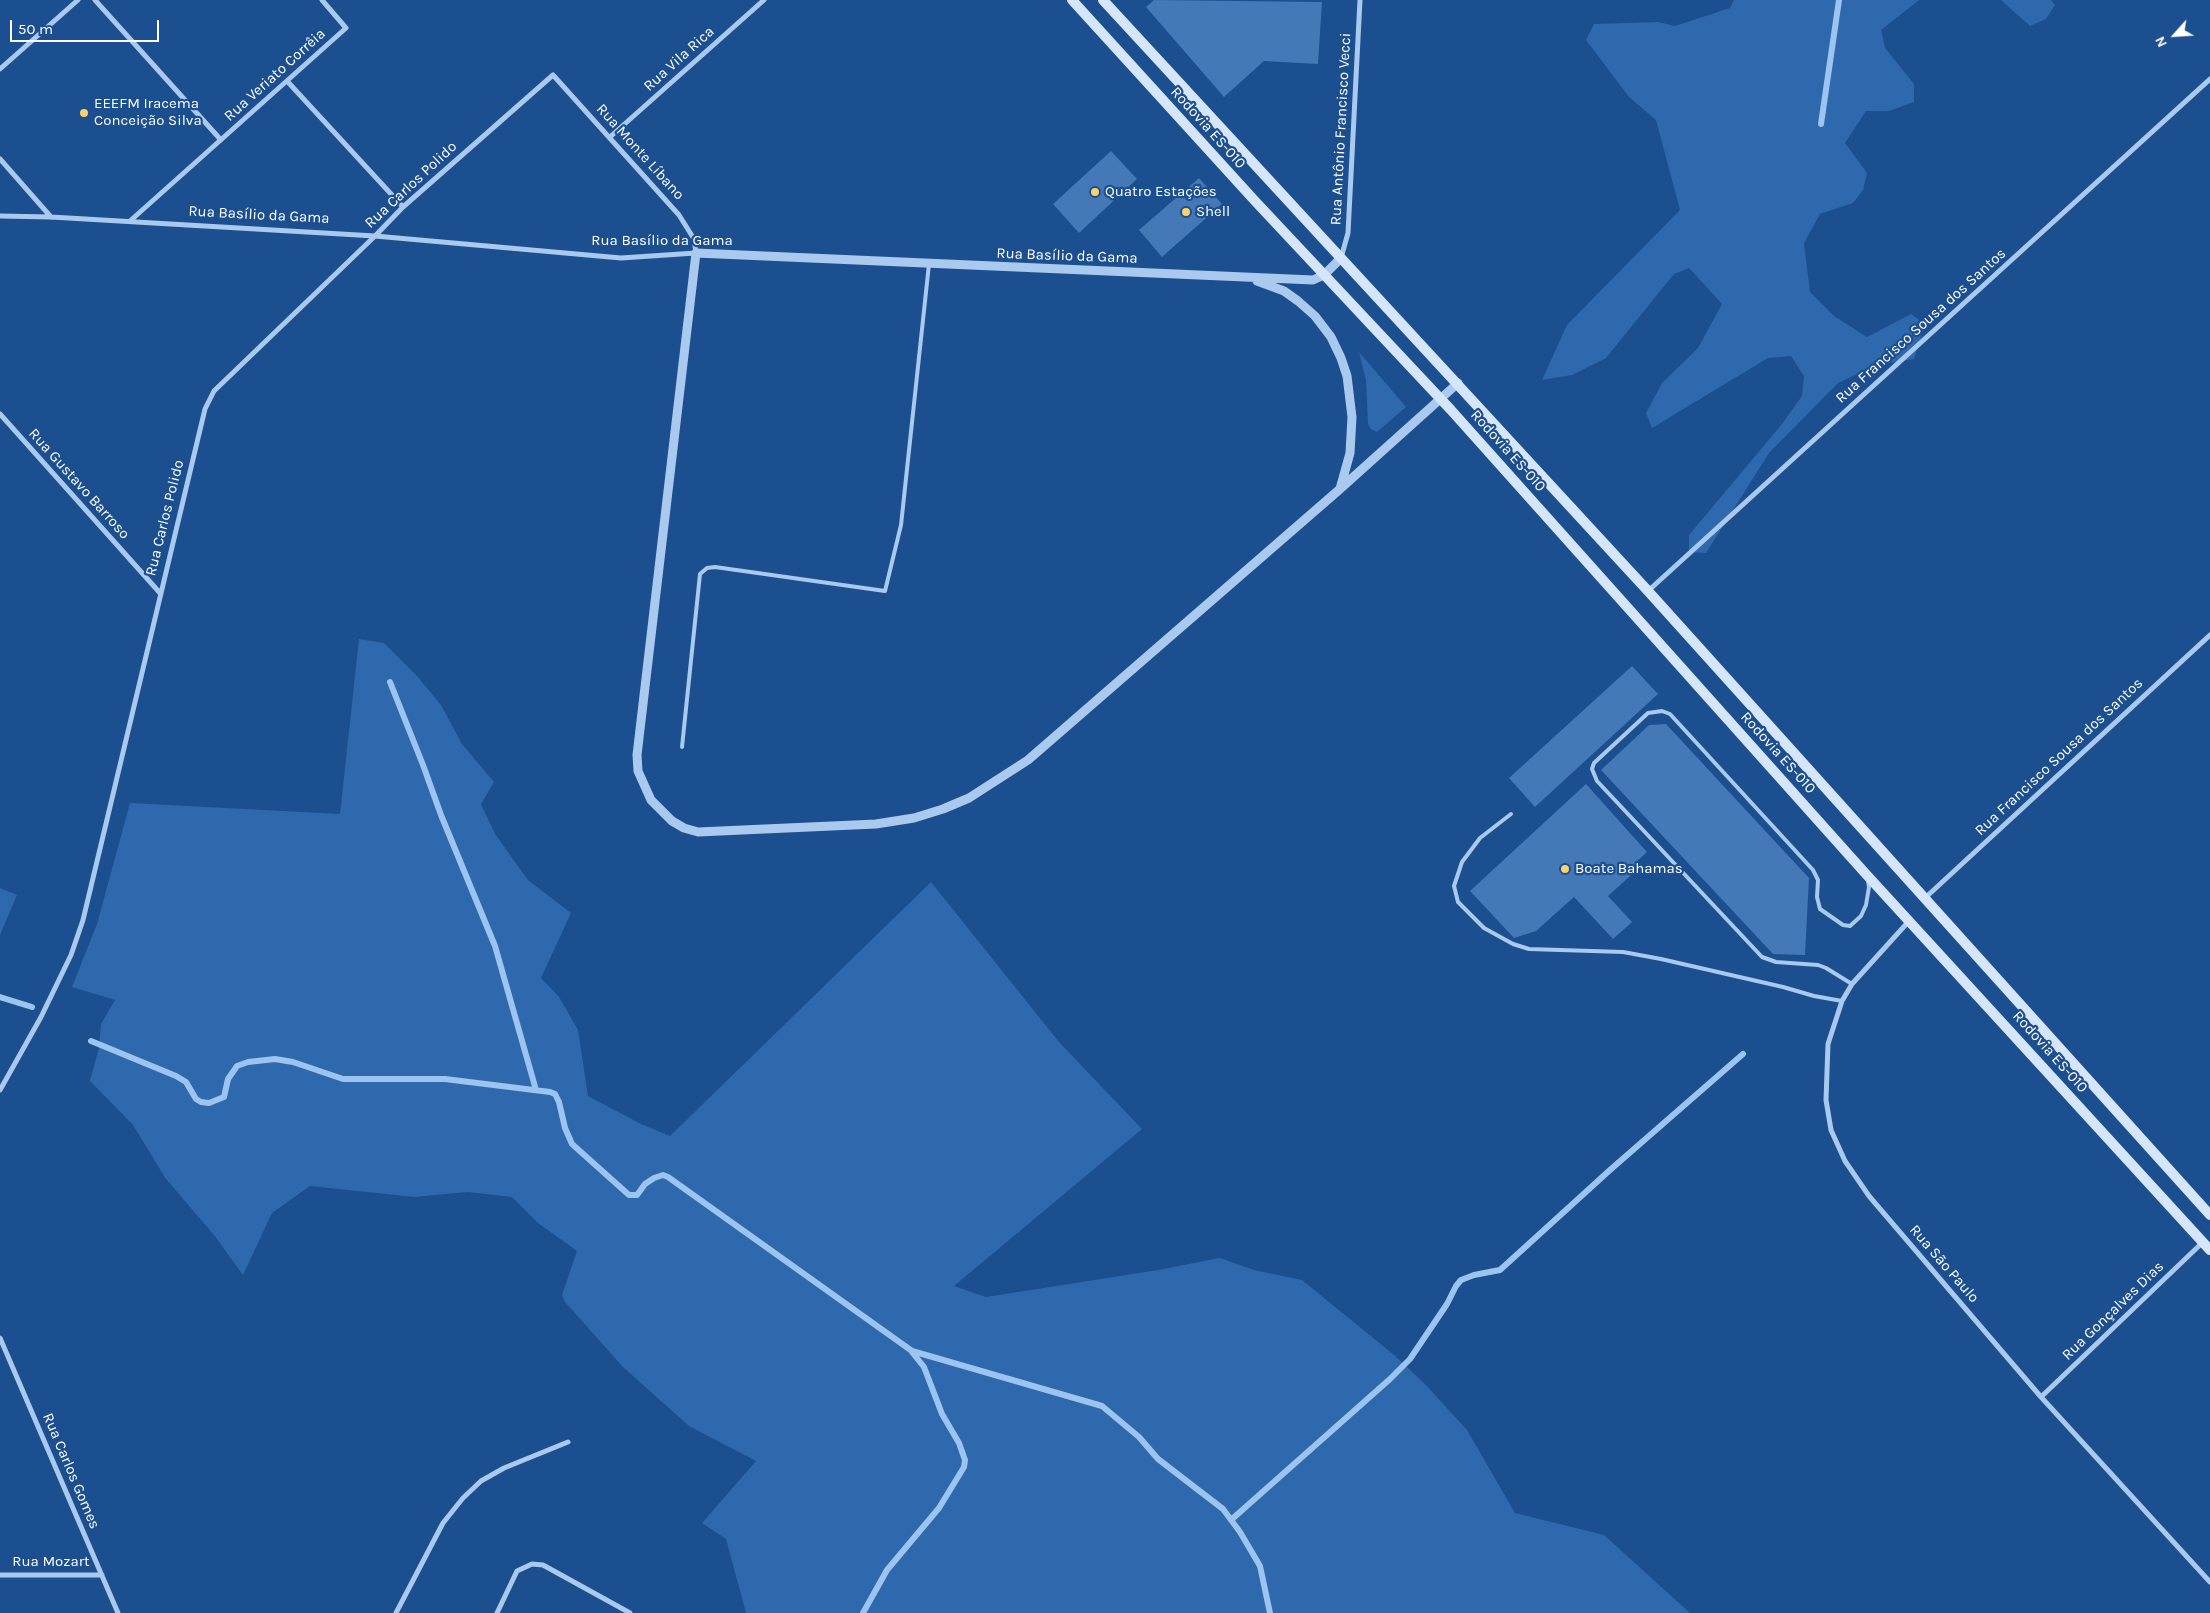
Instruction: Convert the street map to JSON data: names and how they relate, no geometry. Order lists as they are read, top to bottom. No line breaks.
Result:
{"streets":{"main road":["Rodovia ES-010"],"street":["Rua Vila Rica","Rua Veriato Corrêia","Rua Antônio Francisco Vecci","Rua Monte Líbano","Rua Carlos Polido","Rua Basílio da Gama","Rua Francisco Sousa dos Santos","Rua Gustavo Barroso","Rua São Paulo","Rua Gonçalves Dias","Rua Carlos Gomes","Rua Mozart"]},"crossings":[["Rua Vila Rica","Rua Monte Líbano"],["Rua Veriato Corrêia","Rua Basílio da Gama"],["Rodovia ES-010","Rua Antônio Francisco Vecci"],["Rodovia ES-010","Rua Basílio da Gama"],["Rodovia ES-010","Rua Francisco Sousa dos Santos"],["Rodovia ES-010","Rua São Paulo"],["Rodovia ES-010","Rua Gonçalves Dias"],["Rua Monte Líbano","Rua Carlos Polido"],["Rua Monte Líbano","Rua Basílio da Gama"],["Rua Carlos Polido","Rua Basílio da Gama"],["Rua Carlos Polido","Rua Gustavo Barroso"],["Rua São Paulo","Rua Gonçalves Dias"],["Rua Carlos Gomes","Rua Mozart"]],"places":["EEEFM Iracema Conceição Silva","Quatro Estações","Shell","Boate Bahamas"],"scale_bar":"50 m","north":"bottom left"}
